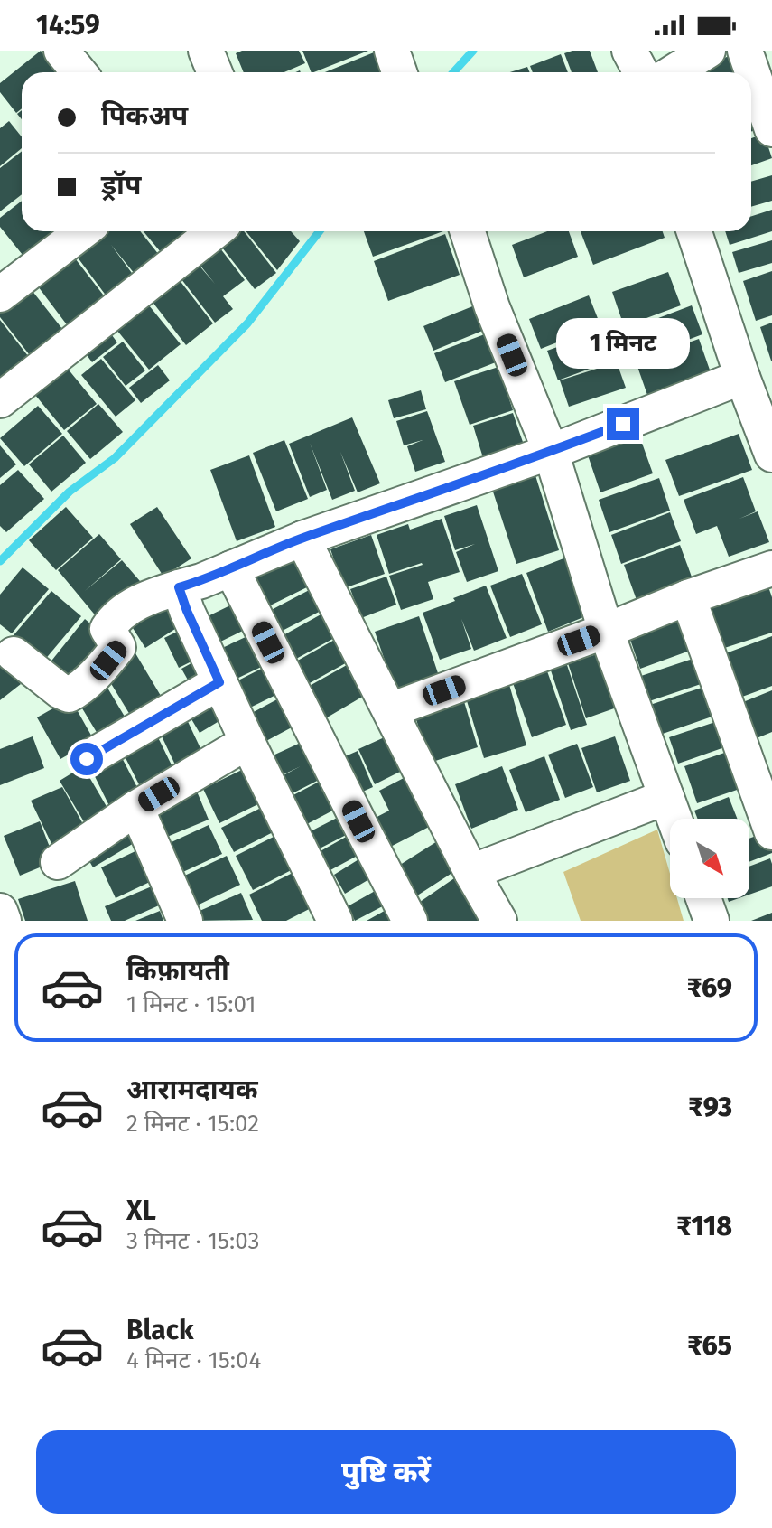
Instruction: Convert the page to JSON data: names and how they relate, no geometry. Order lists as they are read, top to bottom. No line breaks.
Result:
{"north":"bottom right","page":{"status":"14:59","banner":["पिकअप","ड्रॉप"],"bubble":"1 मिनट","list":[{"name":"किफ़ायती","note":"1 मिनट · 15:01","value":"₹69"},{"name":"आरामदायक","note":"2 मिनट · 15:02","value":"₹93"},{"name":"XL","note":"3 मिनट · 15:03","value":"₹118"},{"name":"Black","note":"4 मिनट · 15:04","value":"₹65"}],"buttons":"पुष्टि करें"}}
